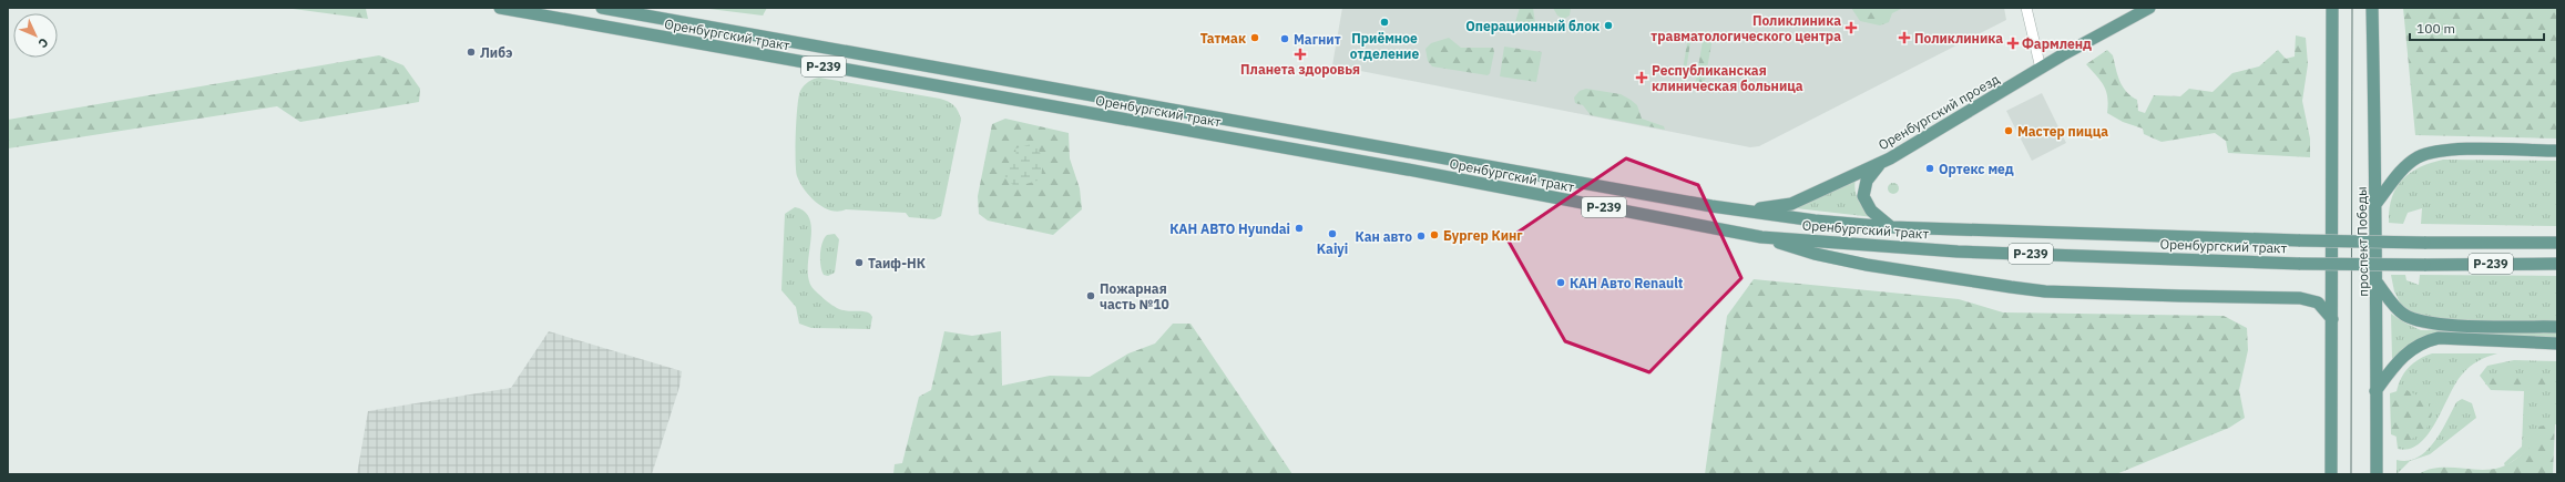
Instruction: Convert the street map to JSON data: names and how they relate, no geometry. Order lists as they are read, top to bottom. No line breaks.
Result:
{"streets":{"main road":["Оренбургский тракт","Р-239","Оренбургский проезд","проспект Победы"]},"crossings":[["Оренбургский тракт","Оренбургский проезд"]],"places":{"other":["Приёмное отделение","Операционный блок","Татмак","Магнит","Либэ","Мастер пицца","Ортекс мед","КАН АВТО Hyundai","Kaiyi","Бургер Кинг","Кан авто","Таиф-НК","КАН Авто Renault","Пожарная часть №10"],"health":["Поликлиника травматологического центра","Поликлиника","Фармленд","Планета здоровья","Республиканская клиническая больница"]},"scale_bar":"100 m","north":"bottom right"}
